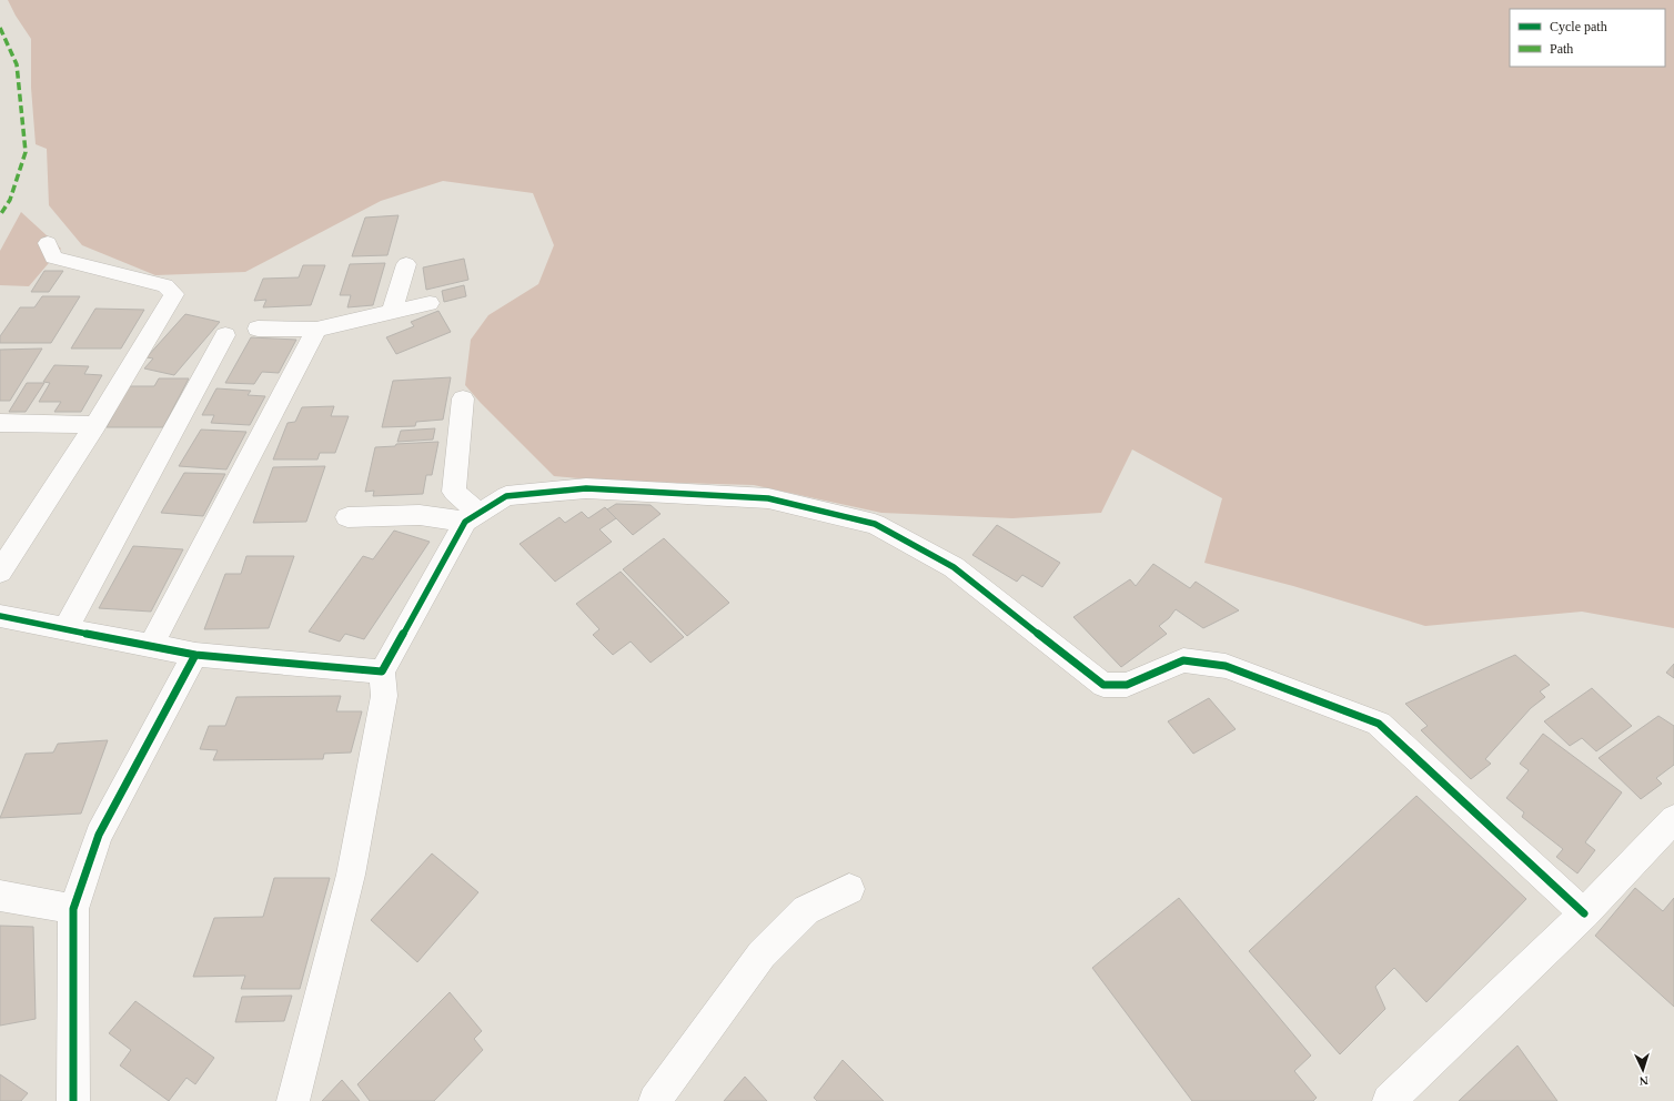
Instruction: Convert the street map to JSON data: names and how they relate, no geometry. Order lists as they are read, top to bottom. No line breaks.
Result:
{"legend":["Cycle path","Path"],"north":"bottom"}
